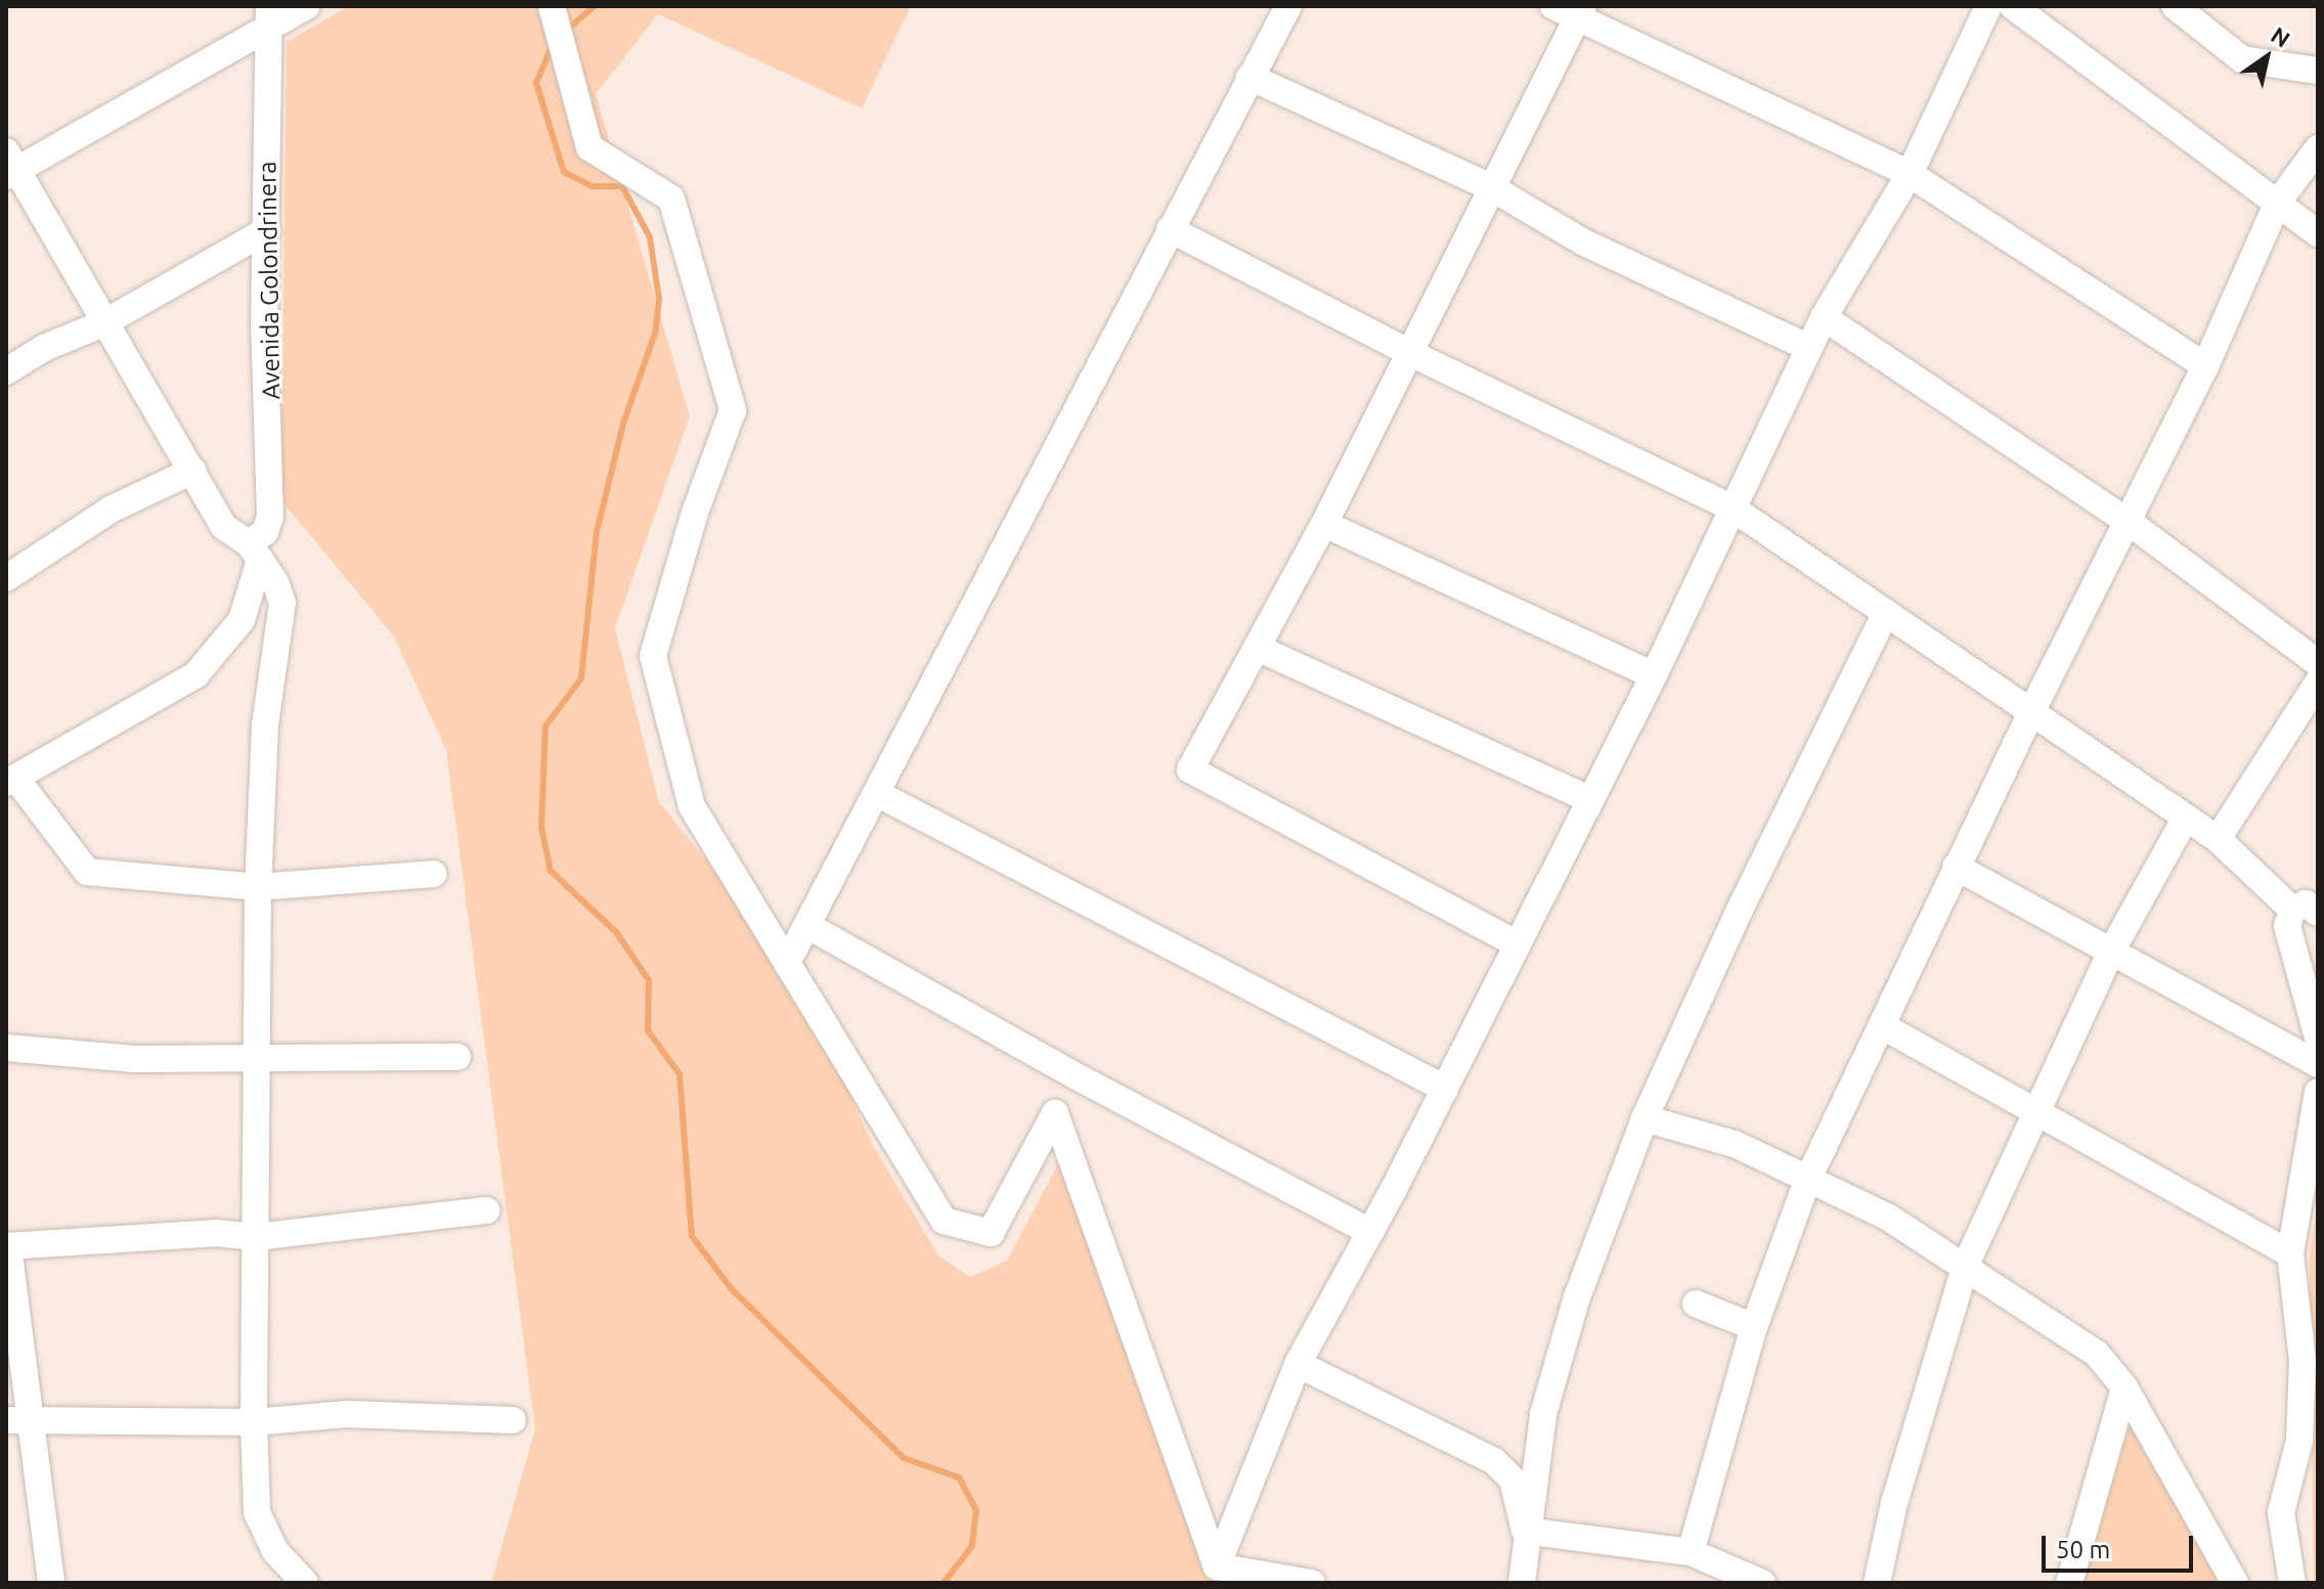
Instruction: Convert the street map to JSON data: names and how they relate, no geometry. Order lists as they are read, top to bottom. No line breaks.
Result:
{"streets":{"street":["Avenida Golondrinera"]},"scale_bar":"50 m","north":"top right"}
